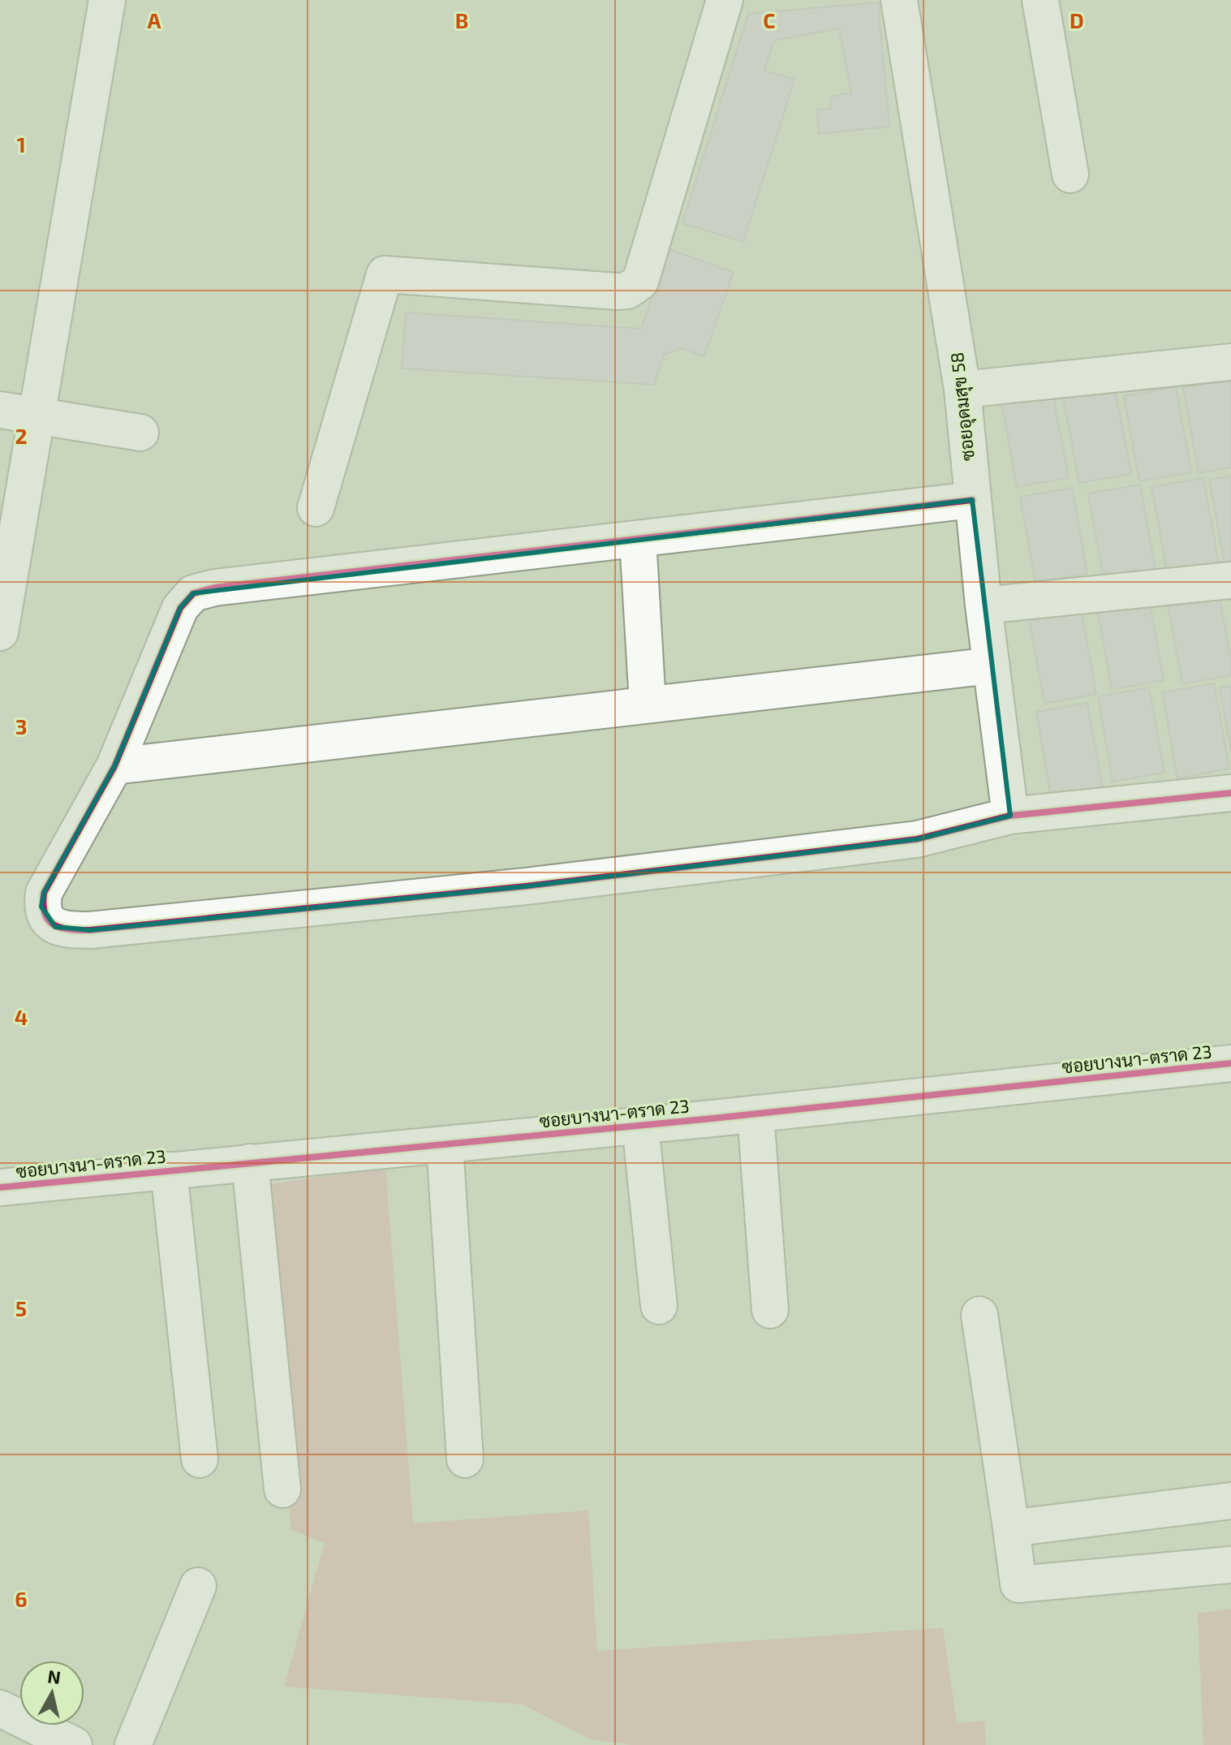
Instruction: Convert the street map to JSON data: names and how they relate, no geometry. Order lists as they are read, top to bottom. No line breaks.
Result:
{"streets":{"street":["ซอยอุดมสุข 58","ซอยบางนา-ตราด 23"]},"north":"top","grid":{"columns":["A","B","C","D"],"rows":["1","2","3","4","5","6"]}}
